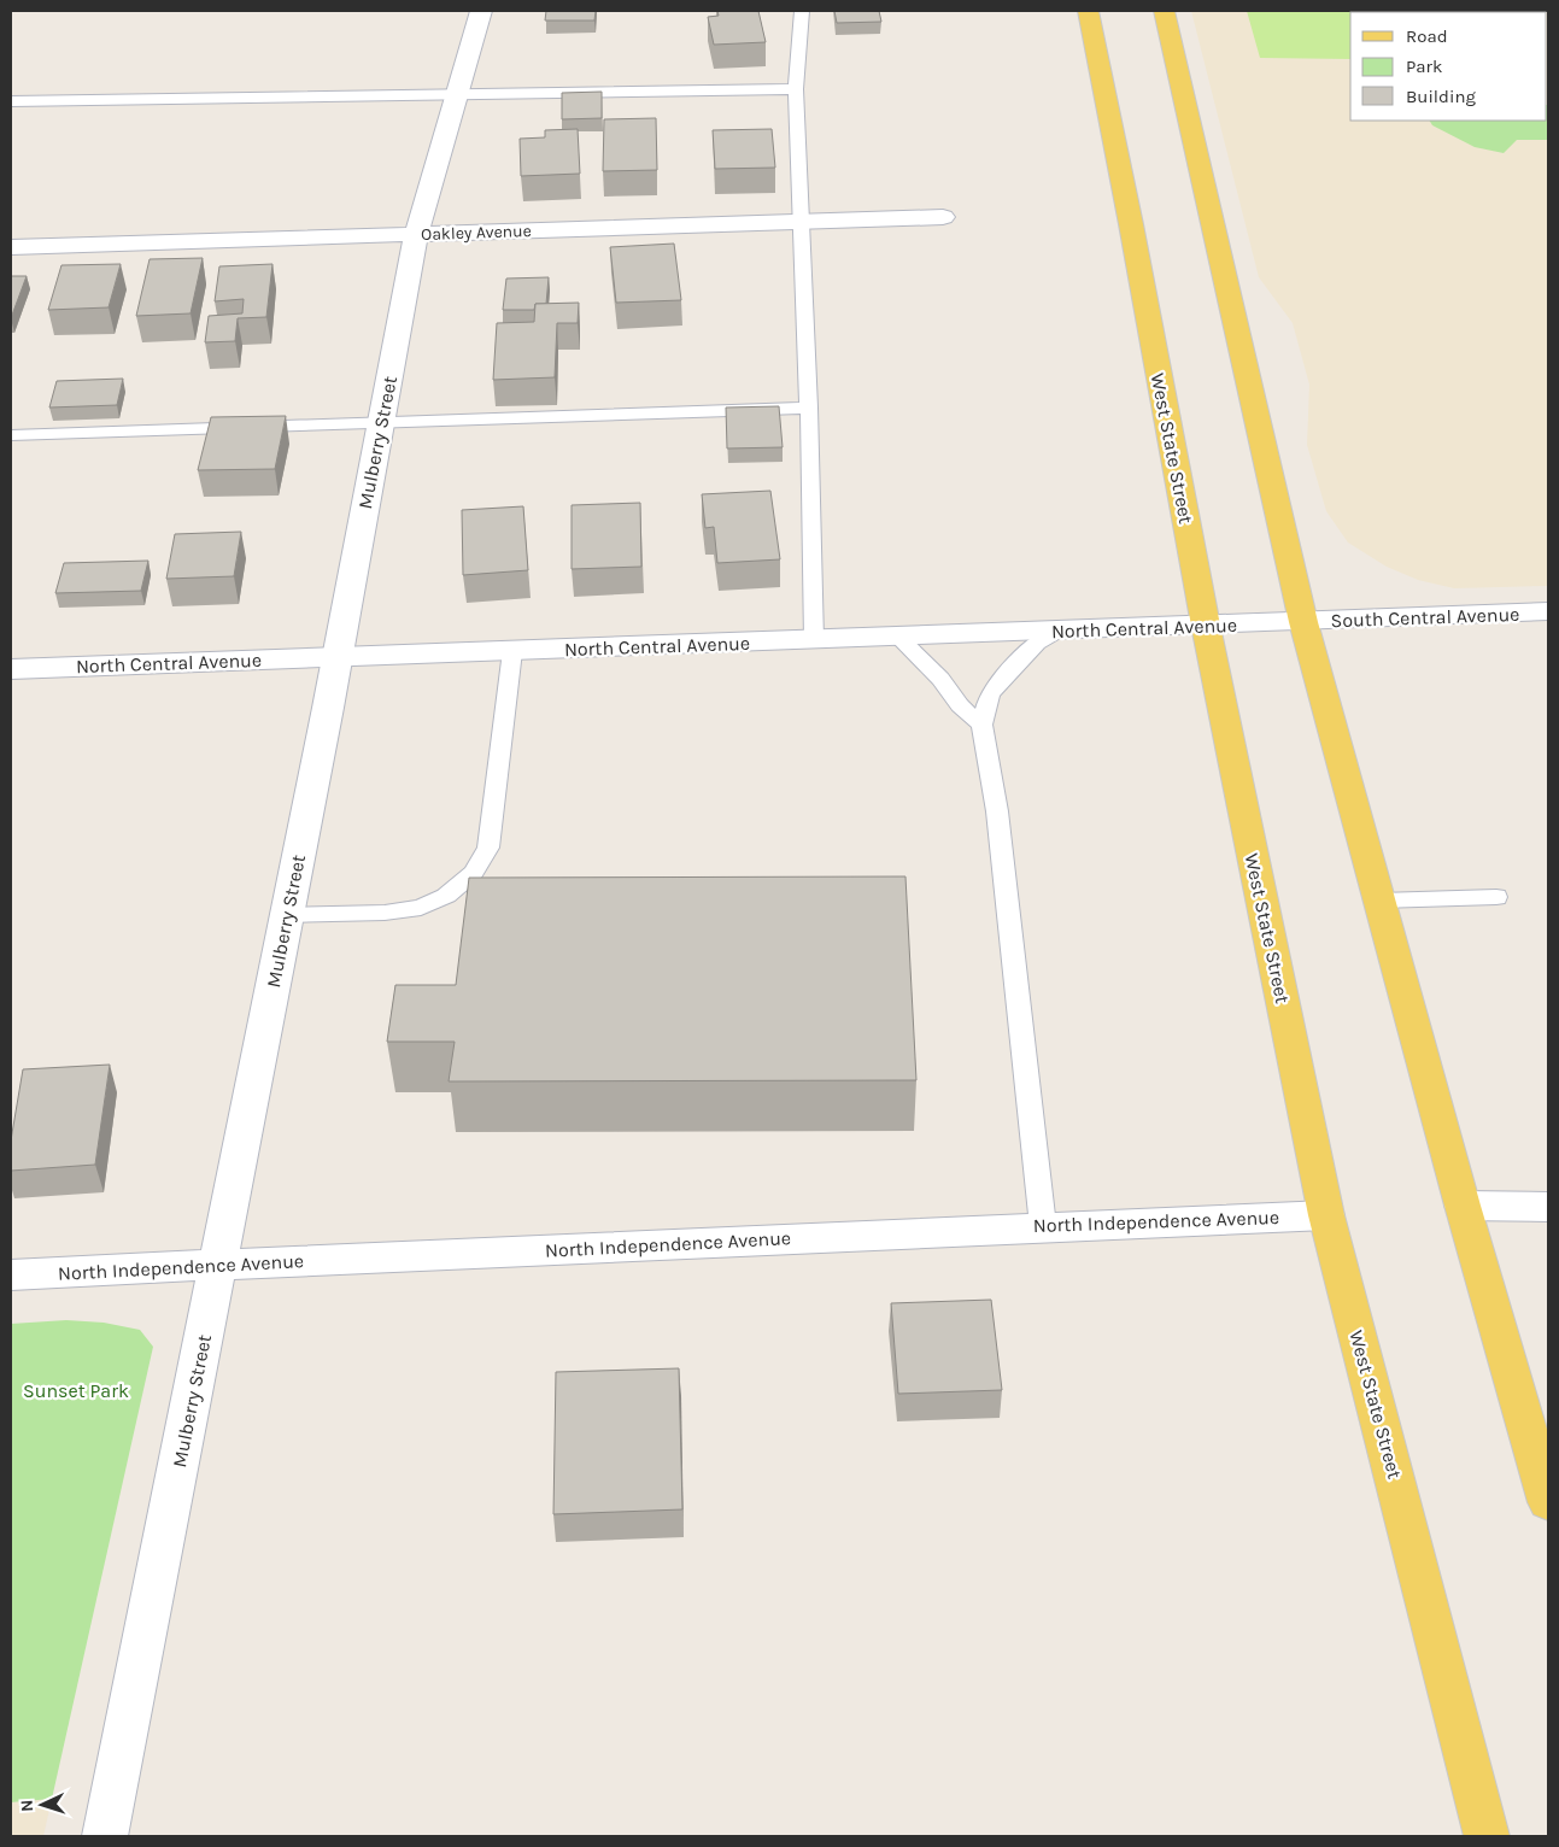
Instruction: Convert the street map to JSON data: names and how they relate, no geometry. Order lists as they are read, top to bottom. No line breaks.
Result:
{"streets":{"main road":["West State Street"],"street":["Oakley Avenue","Mulberry Street","South Central Avenue","North Central Avenue","North Independence Avenue"]},"crossings":[["Oakley Avenue","Mulberry Street"],["Mulberry Street","North Central Avenue"],["Mulberry Street","North Independence Avenue"],["West State Street","North Central Avenue"],["West State Street","North Independence Avenue"],["South Central Avenue","North Central Avenue"]],"parks":["Sunset Park"],"legend":["Road","Park","Building"],"north":"left"}
